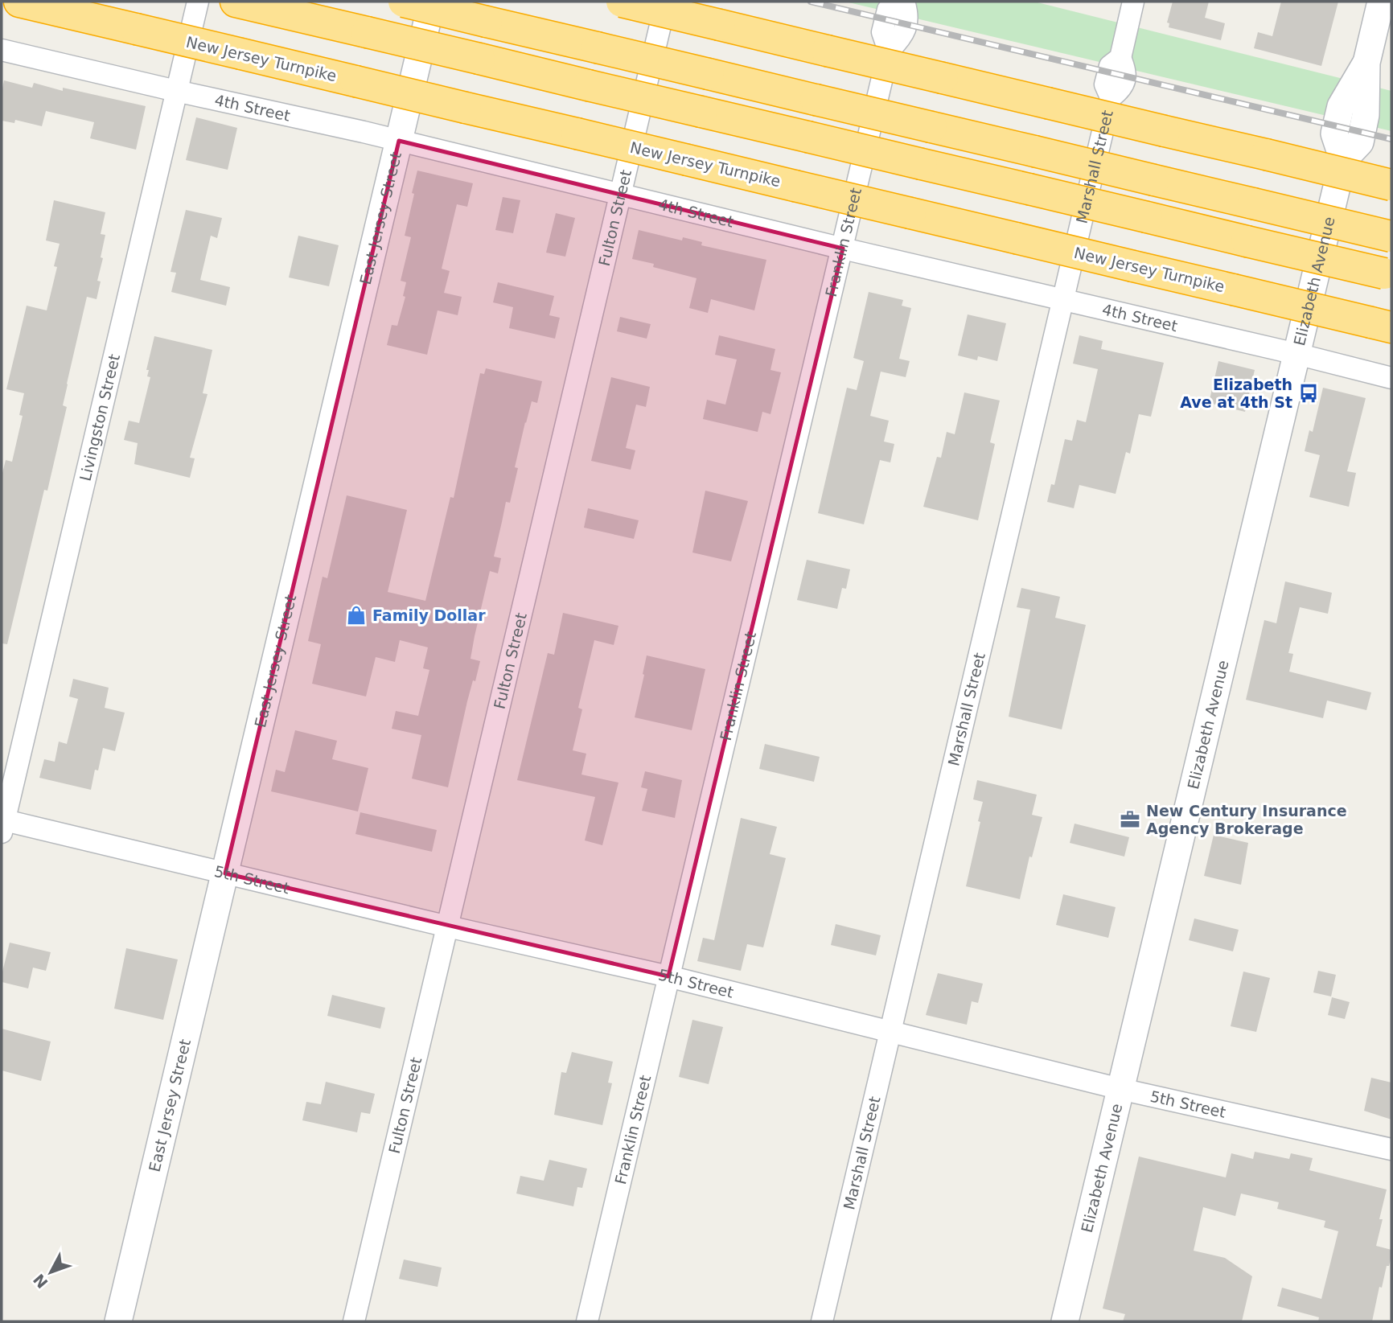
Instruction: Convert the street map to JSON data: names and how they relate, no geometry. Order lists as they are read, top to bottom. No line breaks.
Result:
{"streets":{"highway":["New Jersey Turnpike"],"street":["4th Street","Marshall Street","East Jersey Street","Fulton Street","Franklin Street","Elizabeth Avenue","Livingston Street","5th Street"]},"crossings":[["4th Street","Marshall Street"],["4th Street","East Jersey Street"],["4th Street","Fulton Street"],["4th Street","Franklin Street"],["4th Street","Elizabeth Avenue"],["4th Street","Livingston Street"],["Marshall Street","5th Street"],["East Jersey Street","5th Street"],["Fulton Street","5th Street"],["Franklin Street","5th Street"],["Elizabeth Avenue","5th Street"],["Livingston Street","5th Street"]],"places":{"bus stop":["Elizabeth Ave at 4th St"],"shop":["Family Dollar"],"office":["New Century Insurance Agency Brokerage"]},"north":"bottom left"}
